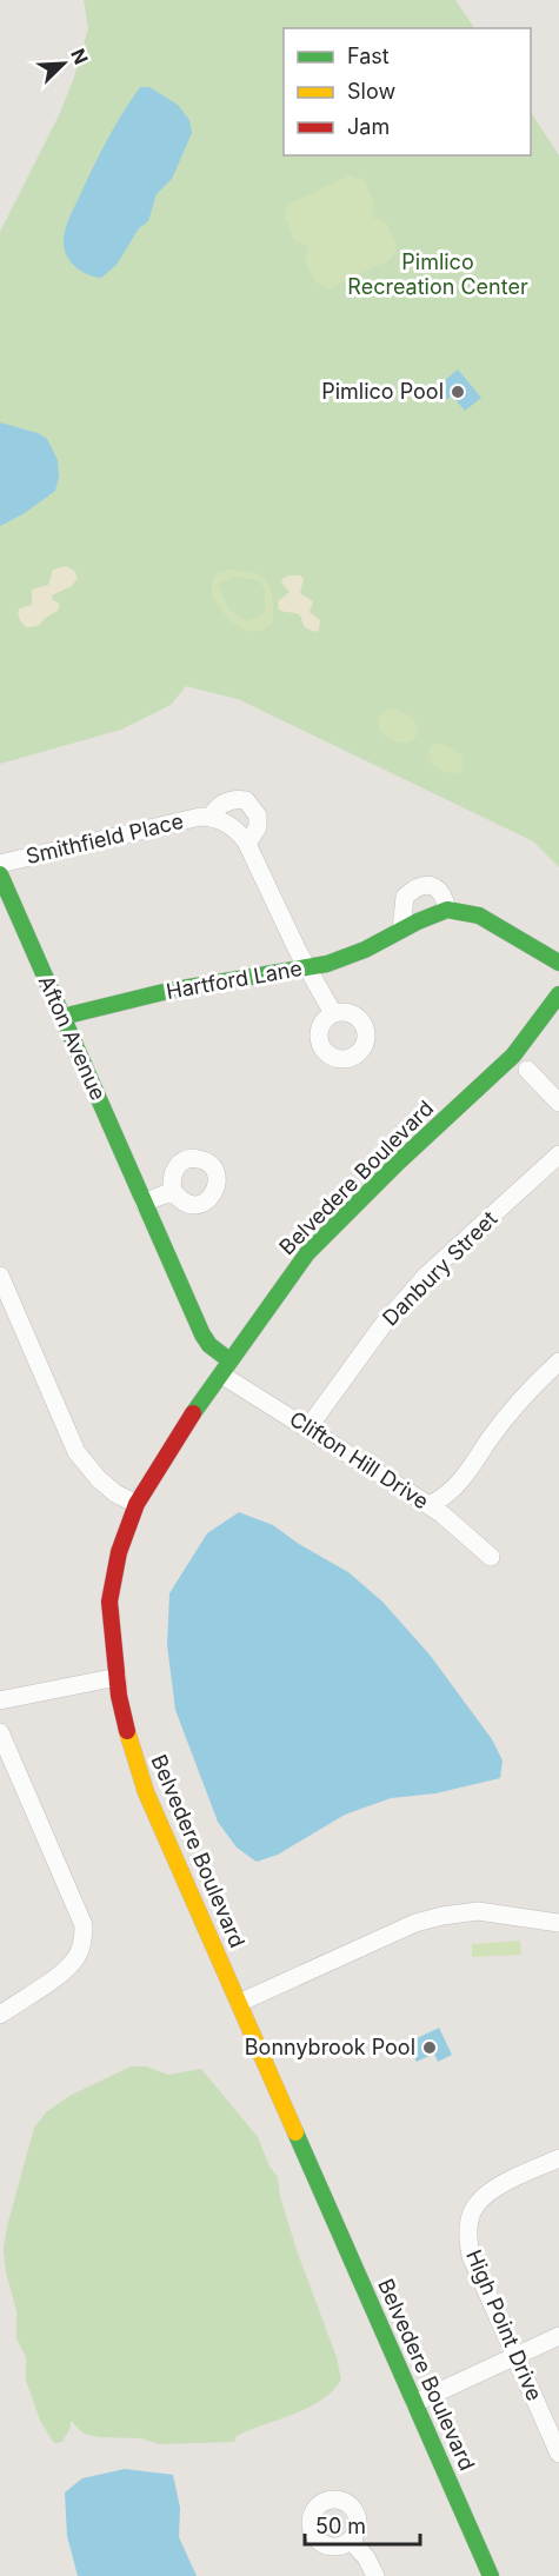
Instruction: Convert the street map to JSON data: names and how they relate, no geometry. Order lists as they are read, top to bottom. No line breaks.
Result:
{"streets":{"street":["Smithfield Place","Hartford Lane","Afton Avenue","Belvedere Boulevard","Danbury Street","Clifton Hill Drive","High Point Drive"]},"crossings":[["Smithfield Place","Hartford Lane"],["Hartford Lane","Afton Avenue"],["Afton Avenue","Belvedere Boulevard"],["Afton Avenue","Clifton Hill Drive"],["Belvedere Boulevard","Clifton Hill Drive"],["Danbury Street","Clifton Hill Drive"]],"parks":["Pimlico Recreation Center"],"places":["Pimlico Pool","Bonnybrook Pool"],"legend":["Fast","Slow","Jam"],"scale_bar":"50 m","north":"top right"}
